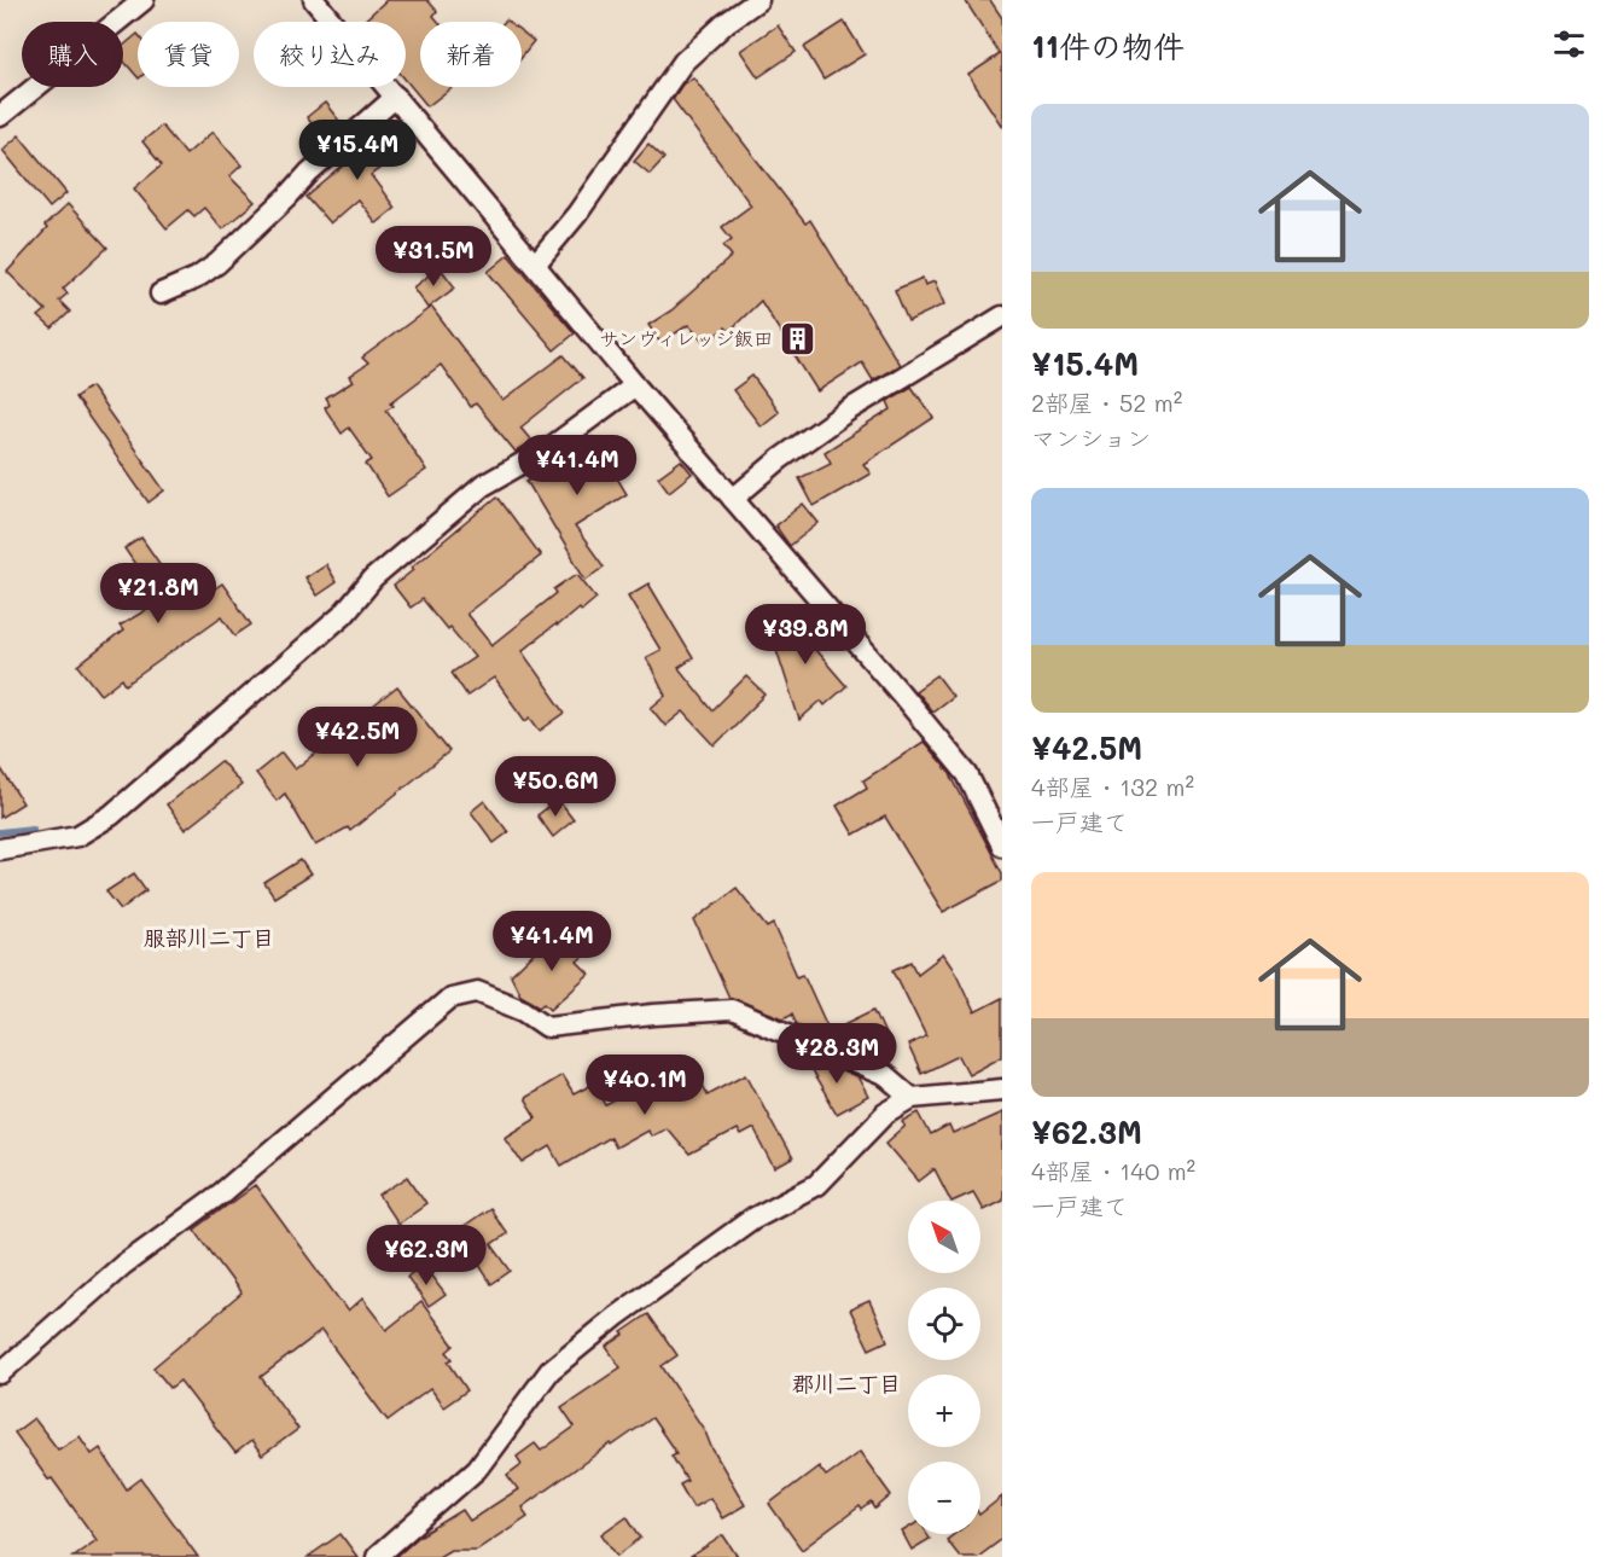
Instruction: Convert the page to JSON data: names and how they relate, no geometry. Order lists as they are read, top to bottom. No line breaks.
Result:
{"districts":["服部川二丁目","郡川二丁目"],"places":{"building":["サンヴィレッジ飯田"]},"north":"top left","page":{"heading":"11件の物件","chip":["購入","賃貸","絞り込み","新着"],"list":[{"name":"¥15.4M","note":"2部屋 · 52 m² · マンション"},{"name":"¥42.5M","note":"4部屋 · 132 m² · 一戸建て"},{"name":"¥62.3M","note":"4部屋 · 140 m² · 一戸建て"}],"price":["¥15.4M","¥31.5M","¥41.4M","¥21.8M","¥39.8M","¥42.5M","¥50.6M","¥41.4M","¥28.3M","¥40.1M","¥62.3M"],"map_buttons":["+","−"]}}
